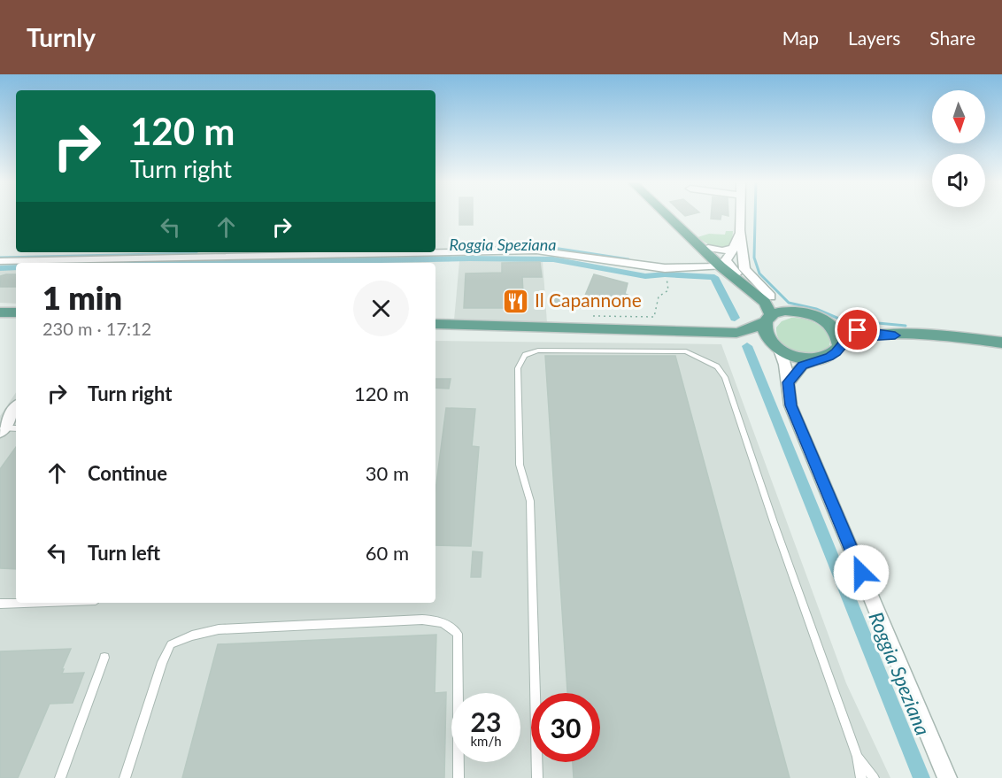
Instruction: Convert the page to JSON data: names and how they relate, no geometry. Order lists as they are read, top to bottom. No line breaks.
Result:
{"water":["Roggia Speziana"],"places":{"restaurant":["Il Capannone"]},"north":"bottom","page":{"header":"Turnly","nav":["Map","Layers","Share"],"turn":["120 m","Turn right"],"heading":["1 min","230 m · 17:12"],"list":[{"name":"Turn right","value":"120 m"},{"name":"Continue","value":"30 m"},{"name":"Turn left","value":"60 m"}],"speed":"23 km/h","limit":"30"}}
